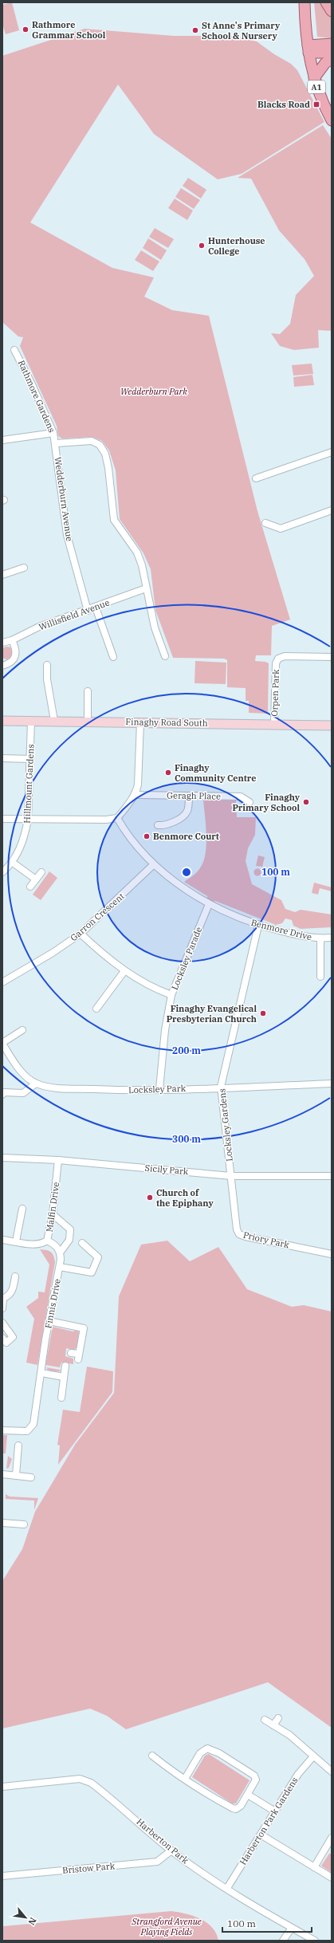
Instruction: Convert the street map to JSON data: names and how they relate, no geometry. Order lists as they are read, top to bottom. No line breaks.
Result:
{"streets":{"main road":["A1"],"street":["Rathmore Gardens","Wedderburn Avenue","Willisfield Avenue","Orpen Park","Finaghy Road South","Hillmount Gardens","Geragh Place","Garron Crescent","Benmore Drive","Locksley Parade","Locksley Park","Locksley Gardens","Sicily Park","Malfin Drive","Priory Park","Finnis Drive","Harberton Park Gardens","Harberton Park","Bristow Park"]},"crossings":[["Rathmore Gardens","Wedderburn Avenue"],["Wedderburn Avenue","Willisfield Avenue"],["Orpen Park","Finaghy Road South"],["Finaghy Road South","Hillmount Gardens"],["Garron Crescent","Benmore Drive"],["Benmore Drive","Locksley Parade"],["Benmore Drive","Locksley Gardens"],["Locksley Parade","Locksley Park"],["Locksley Park","Locksley Gardens"],["Locksley Gardens","Sicily Park"],["Locksley Gardens","Priory Park"],["Sicily Park","Malfin Drive"],["Sicily Park","Priory Park"],["Harberton Park Gardens","Harberton Park"],["Harberton Park","Bristow Park"]],"parks":["Wedderburn Park","Strangford Avenue Playing Fields"],"places":{"other":["Rathmore Grammar School","St Anne's Primary School & Nursery","Hunterhouse College","Finaghy Community Centre","Finaghy Primary School","Benmore Court","Finaghy Evangelical Presbyterian Church","Church of the Epiphany"],"transit":["Blacks Road"]},"scale_bar":"100 m","north":"bottom right","rings":["100 m","200 m","300 m"]}
